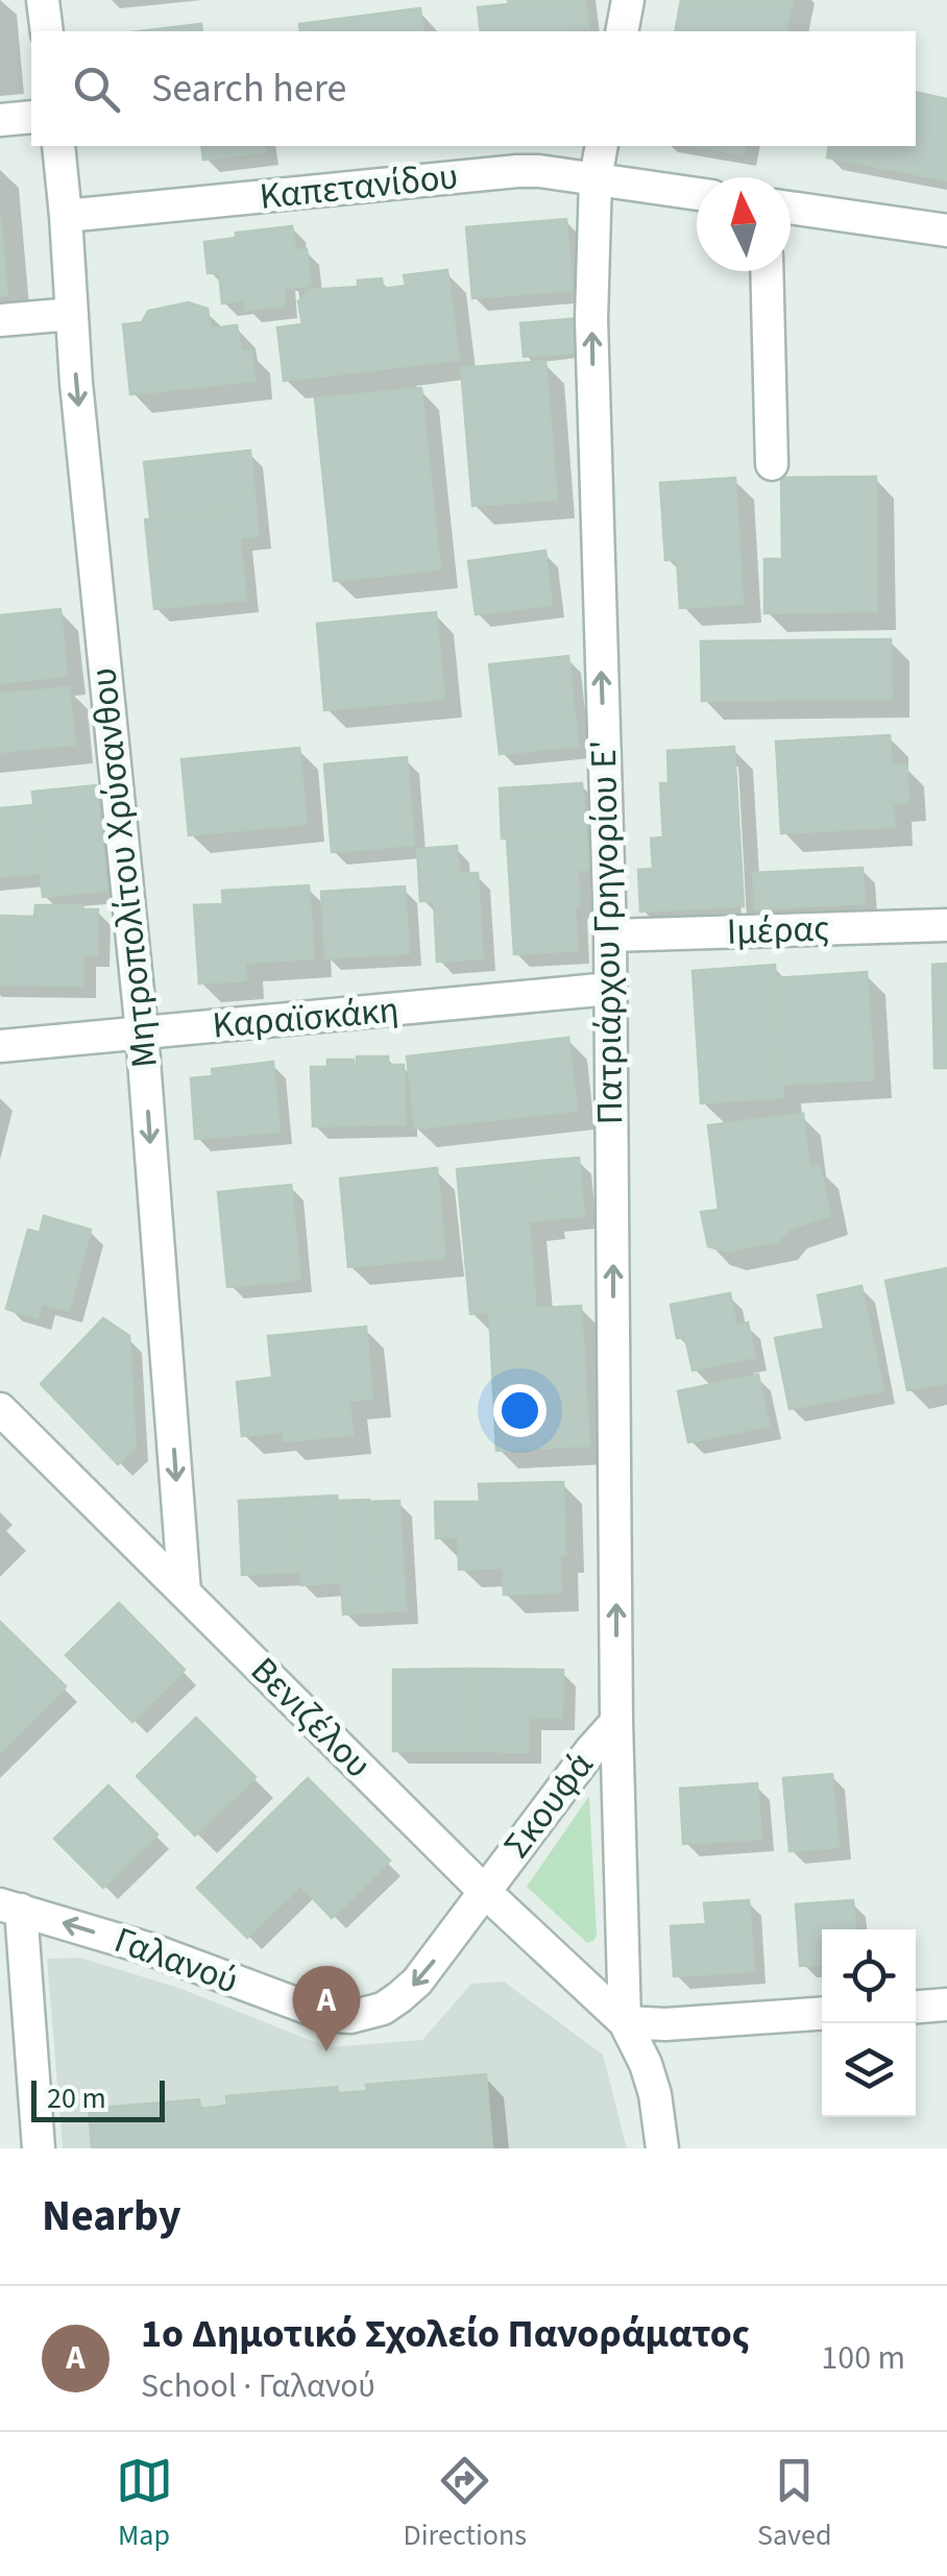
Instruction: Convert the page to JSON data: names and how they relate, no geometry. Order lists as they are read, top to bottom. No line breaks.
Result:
{"streets":{"street":["Καπετανίδου","Μητροπολίτου Χρύσανθου","Ιμέρας","Πατριάρχου Γρηγορίου Ε'","Καραϊσκάκη","Βενιζέλου","Σκουφά","Γαλανού"]},"crossings":[["Καπετανίδου","Μητροπολίτου Χρύσανθου"],["Καπετανίδου","Πατριάρχου Γρηγορίου Ε'"],["Μητροπολίτου Χρύσανθου","Καραϊσκάκη"],["Μητροπολίτου Χρύσανθου","Βενιζέλου"],["Ιμέρας","Πατριάρχου Γρηγορίου Ε'"],["Πατριάρχου Γρηγορίου Ε'","Καραϊσκάκη"],["Πατριάρχου Γρηγορίου Ε'","Βενιζέλου"],["Πατριάρχου Γρηγορίου Ε'","Σκουφά"],["Βενιζέλου","Σκουφά"],["Βενιζέλου","Γαλανού"],["Σκουφά","Γαλανού"]],"one_way":["Μητροπολίτου Χρύσανθου","Πατριάρχου Γρηγορίου Ε'","Γαλανού"],"scale_bar":"20 m","north":"top","page":{"search":"Search here","pins":"A","scale":"20 m","heading":"Nearby","list":[{"mark":"A","name":"1ο Δημοτικό Σχολείο Πανοράματος","note":"School · Γαλανού","value":"100 m"}],"nav":["Map","Directions","Saved"]}}
